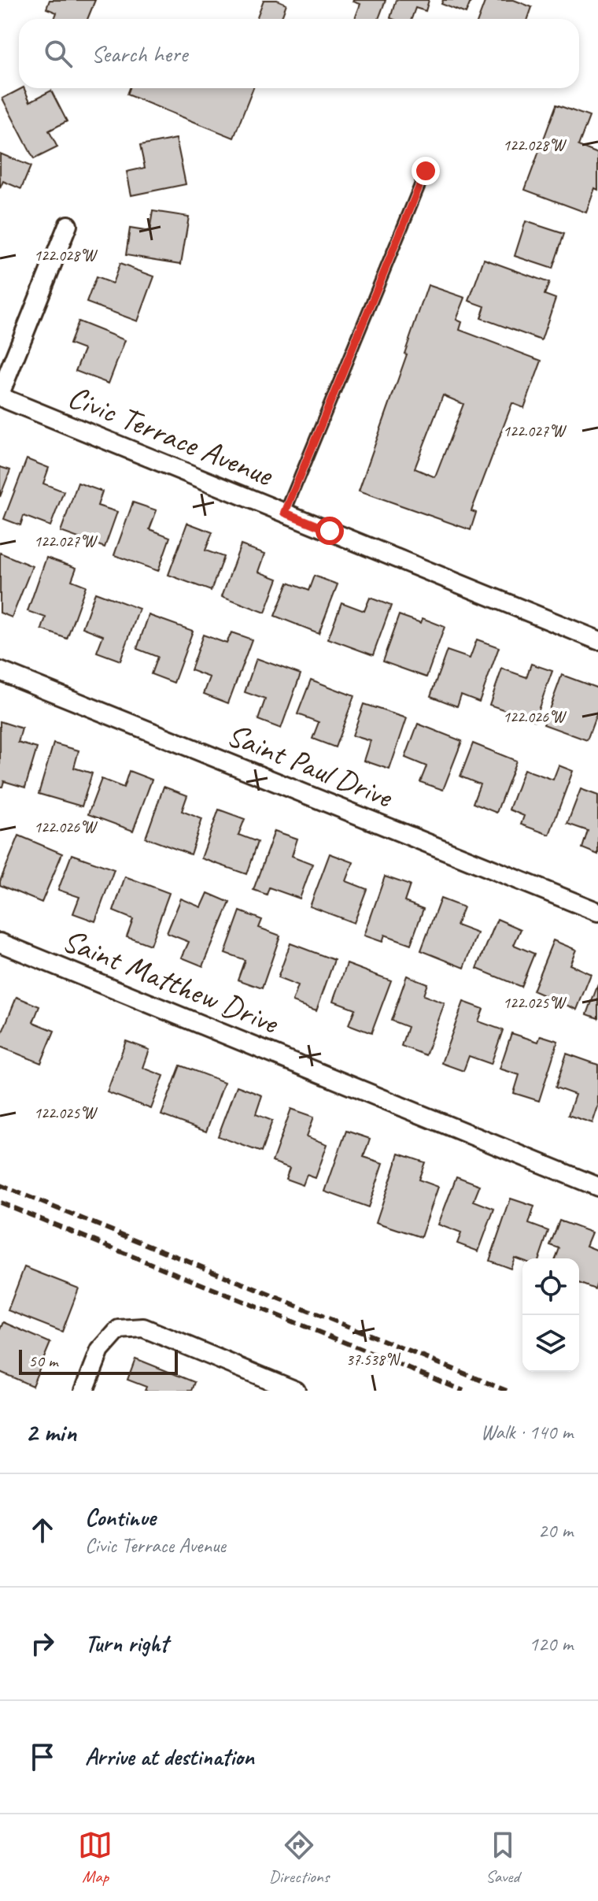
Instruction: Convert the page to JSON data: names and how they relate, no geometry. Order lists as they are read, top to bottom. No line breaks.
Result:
{"streets":{"street":["Civic Terrace Avenue","Saint Paul Drive","Saint Matthew Drive"]},"scale_bar":"50 m","page":{"search":"Search here","scale":"50 m","heading":["2 min","Walk · 140 m"],"list":[["Continue","Civic Terrace Avenue","20 m"],["Turn right","120 m"],"Arrive at destination"],"nav":["Map","Directions","Saved"]},"coordinates":["122.028°W","122.027°W","122.026°W","122.025°W","37.538°N"]}
